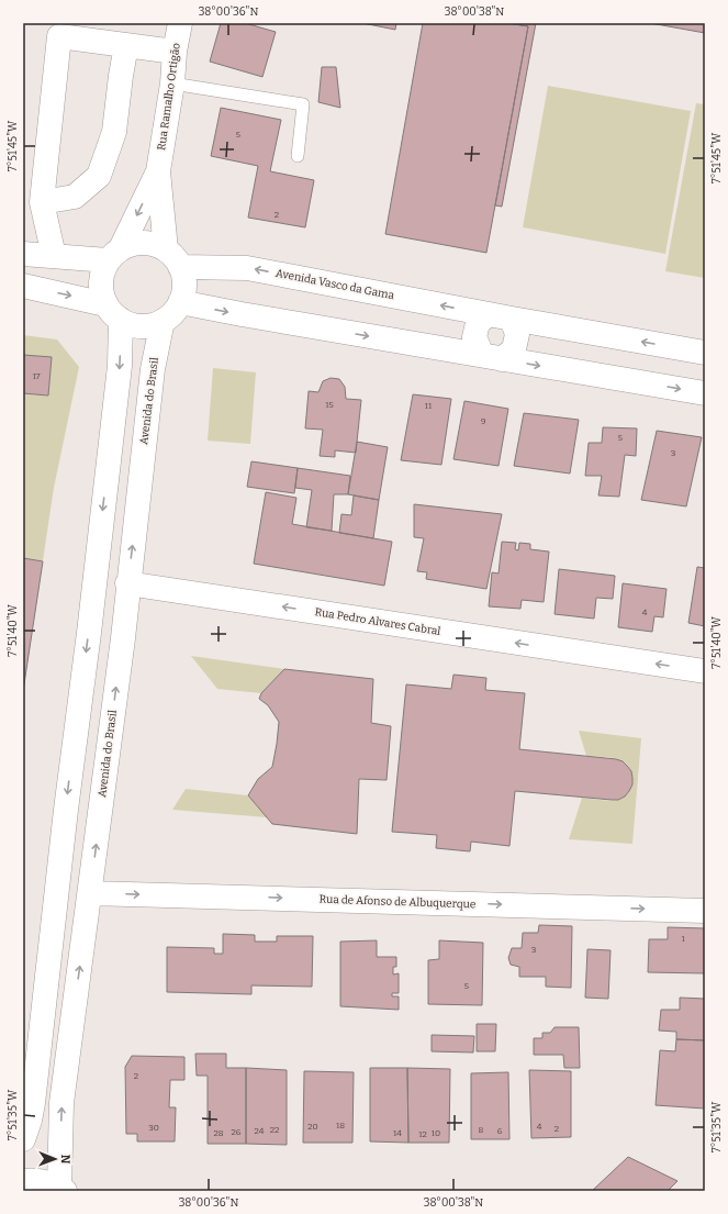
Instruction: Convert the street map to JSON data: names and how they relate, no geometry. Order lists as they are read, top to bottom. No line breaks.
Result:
{"streets":{"street":["Rua Ramalho Ortigão","Avenida Vasco da Gama","Avenida do Brasil","Rua Pedro Alvares Cabral","Rua de Afonso de Albuquerque"]},"crossings":[["Rua Ramalho Ortigão","Avenida Vasco da Gama"],["Rua Ramalho Ortigão","Avenida do Brasil"],["Avenida Vasco da Gama","Avenida do Brasil"],["Avenida do Brasil","Rua Pedro Alvares Cabral"],["Avenida do Brasil","Rua de Afonso de Albuquerque"]],"one_way":["Rua Pedro Alvares Cabral","Rua de Afonso de Albuquerque"],"house_numbers":["5","2","17","15","11","9","5","3","4","1","3","5","2","18","20","4","30","2","22","8","24","6","26","28","14","10","12"],"north":"right","coordinates":["38°00'36\"N","38°00'38\"N","7°51'45\"W","7°51'40\"W","7°51'35\"W"]}
